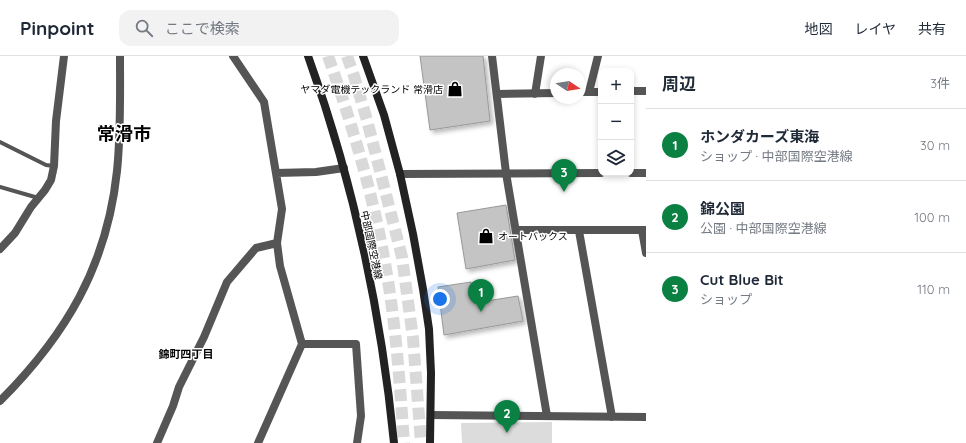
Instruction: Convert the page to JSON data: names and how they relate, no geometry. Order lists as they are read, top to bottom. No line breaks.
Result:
{"streets":{"main road":["中部国際空港線"]},"districts":["常滑市","錦町四丁目"],"places":{"shop":["ヤマダ電機テックランド 常滑店","オートバックス"]},"north":"right","page":{"header":"Pinpoint","search":"ここで検索","nav":["地図","レイヤ","共有"],"heading":["周辺","3件"],"map_buttons":["+","−"],"list":[{"mark":"1","name":"ホンダカーズ東海","note":"ショップ · 中部国際空港線","value":"30 m"},{"mark":"2","name":"錦公園","note":"公園 · 中部国際空港線","value":"100 m"},{"mark":"3","name":"Cut Blue Bit","note":"ショップ","value":"110 m"}],"pins":["3","1","2"]}}
